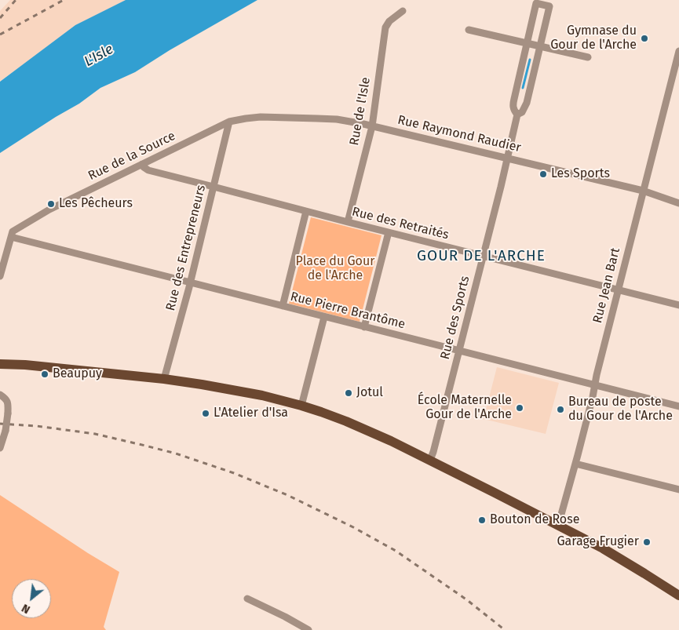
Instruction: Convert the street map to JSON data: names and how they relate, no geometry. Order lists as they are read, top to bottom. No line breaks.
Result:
{"streets":{"street":["Rue de l'Isle","Rue Raymond Raudier","Rue de la Source","Rue des Retraités","Rue des Entrepreneurs","Rue Jean Bart","Rue Pierre Brantôme","Rue des Sports"]},"crossings":[["Rue de l'Isle","Rue Raymond Raudier"],["Rue de l'Isle","Rue des Retraités"],["Rue Raymond Raudier","Rue de la Source"],["Rue Raymond Raudier","Rue des Entrepreneurs"],["Rue Raymond Raudier","Rue Jean Bart"],["Rue Raymond Raudier","Rue des Sports"],["Rue de la Source","Rue des Retraités"],["Rue de la Source","Rue des Entrepreneurs"],["Rue de la Source","Rue Pierre Brantôme"],["Rue des Retraités","Rue des Entrepreneurs"],["Rue des Retraités","Rue Jean Bart"],["Rue des Retraités","Rue des Sports"],["Rue des Entrepreneurs","Rue Pierre Brantôme"],["Rue Jean Bart","Rue Pierre Brantôme"],["Rue Pierre Brantôme","Rue des Sports"]],"districts":["GOUR DE L'ARCHE"],"water":["L'Isle"],"parks":["Place du Gour de l'Arche"],"places":["Gymnase du Gour de l'Arche","Les Sports","Les Pêcheurs","Beaupuy","Jotul","École Maternelle Gour de l'Arche","Bureau de poste du Gour de l'Arche","L'Atelier d'Isa","Bouton de Rose","Garage Frugier"],"north":"bottom left"}
